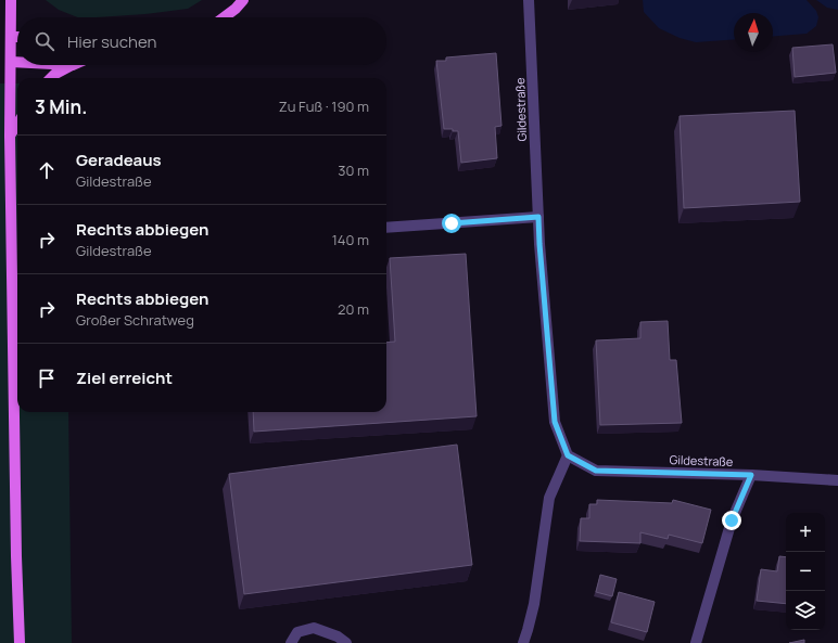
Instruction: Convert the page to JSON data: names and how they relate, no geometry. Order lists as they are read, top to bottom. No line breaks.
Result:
{"streets":{"street":["Gildestraße"]},"north":"top","page":{"search":"Hier suchen","heading":["3 Min.","Zu Fuß · 190 m"],"list":[["Geradeaus","Gildestraße","30 m"],["Rechts abbiegen","Gildestraße","140 m"],["Rechts abbiegen","Großer Schratweg","20 m"],"Ziel erreicht"],"map_buttons":["+","−"]}}
